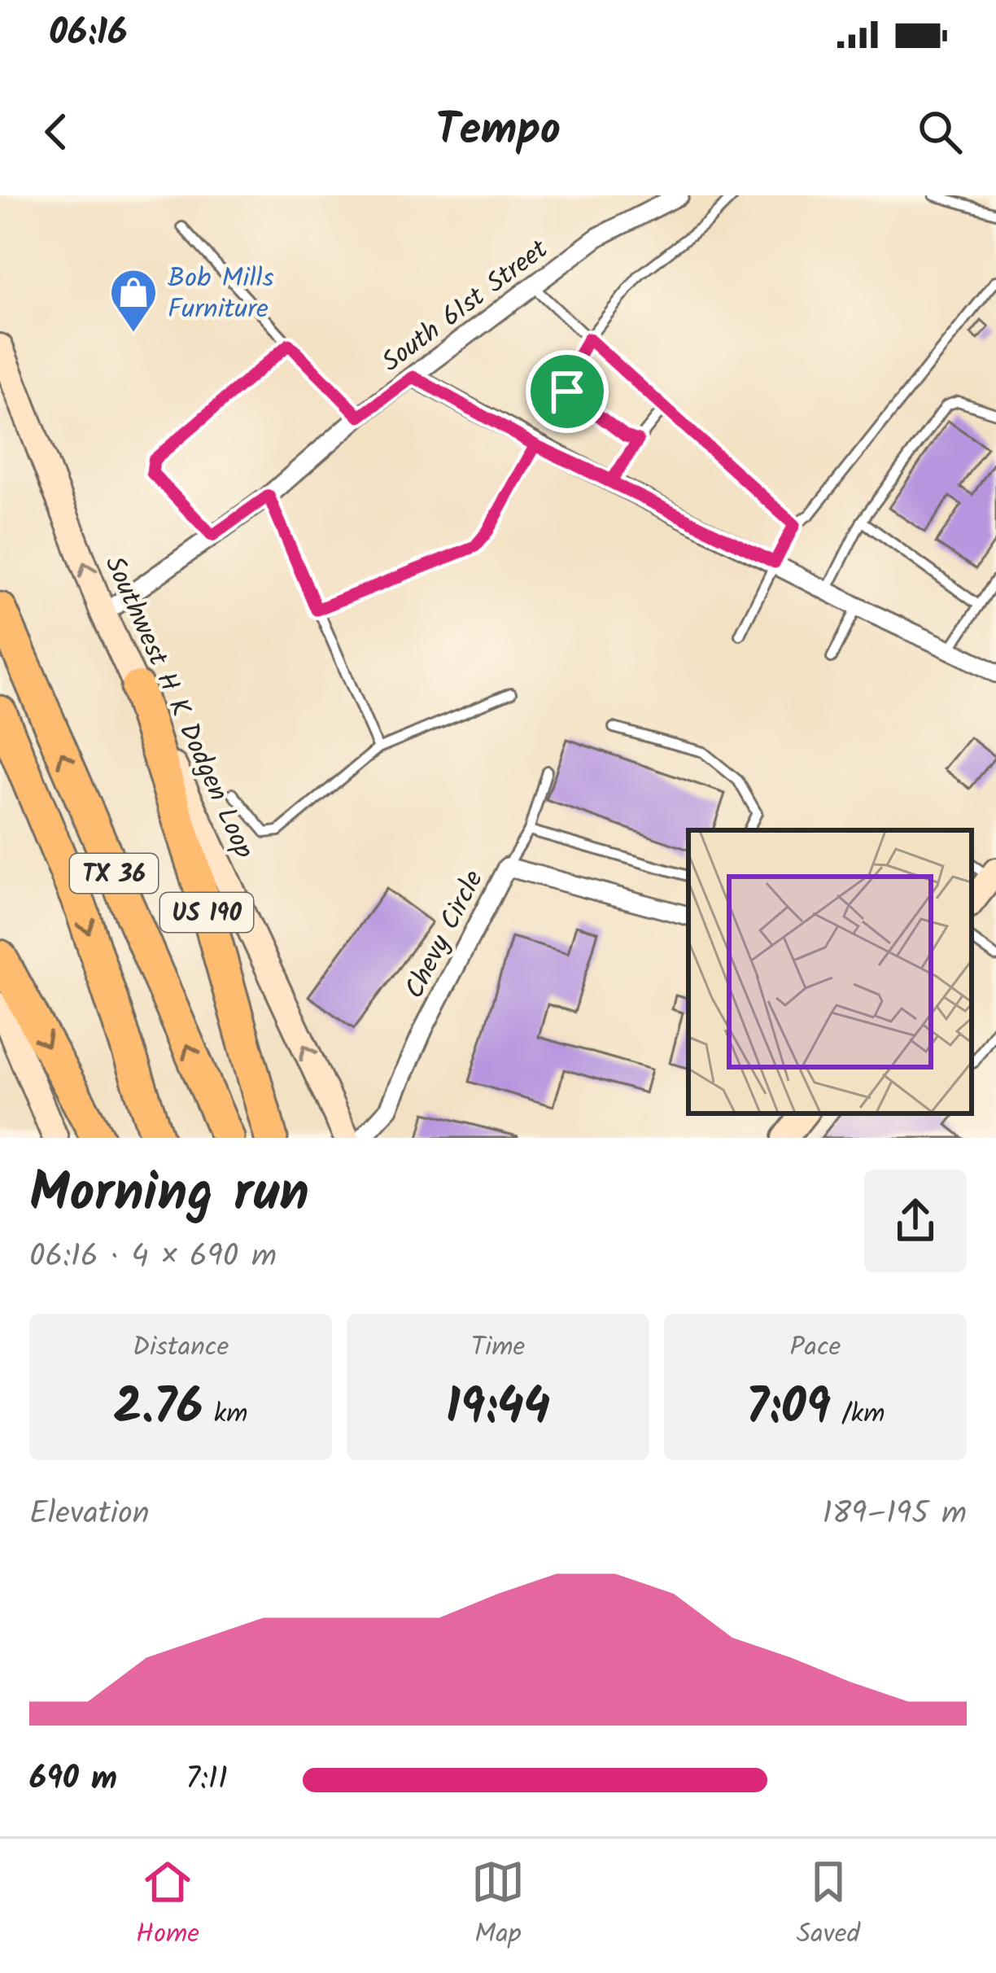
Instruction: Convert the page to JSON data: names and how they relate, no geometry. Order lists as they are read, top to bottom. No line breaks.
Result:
{"streets":{"highway":["TX 36","US 190"],"main road":["Southwest H K Dodgen Loop"],"street":["South 61st Street","Chevy Circle"]},"crossings":[["South 61st Street","Southwest H K Dodgen Loop"],["Southwest H K Dodgen Loop","US 190"]],"one_way":["Southwest H K Dodgen Loop"],"places":{"shop":["Bob Mills Furniture"]},"page":{"status":"06:16","header":"Tempo","heading":["Morning run","06:16 · 4 × 690 m"],"stats":[["Distance","2.76 km"],["Time","19:44"],["Pace","7:09 /km"]],"chart":["Elevation","189–195 m"],"list":[{"name":"690 m","note":"7:11"}],"tabs":["Home","Map","Saved"]}}
